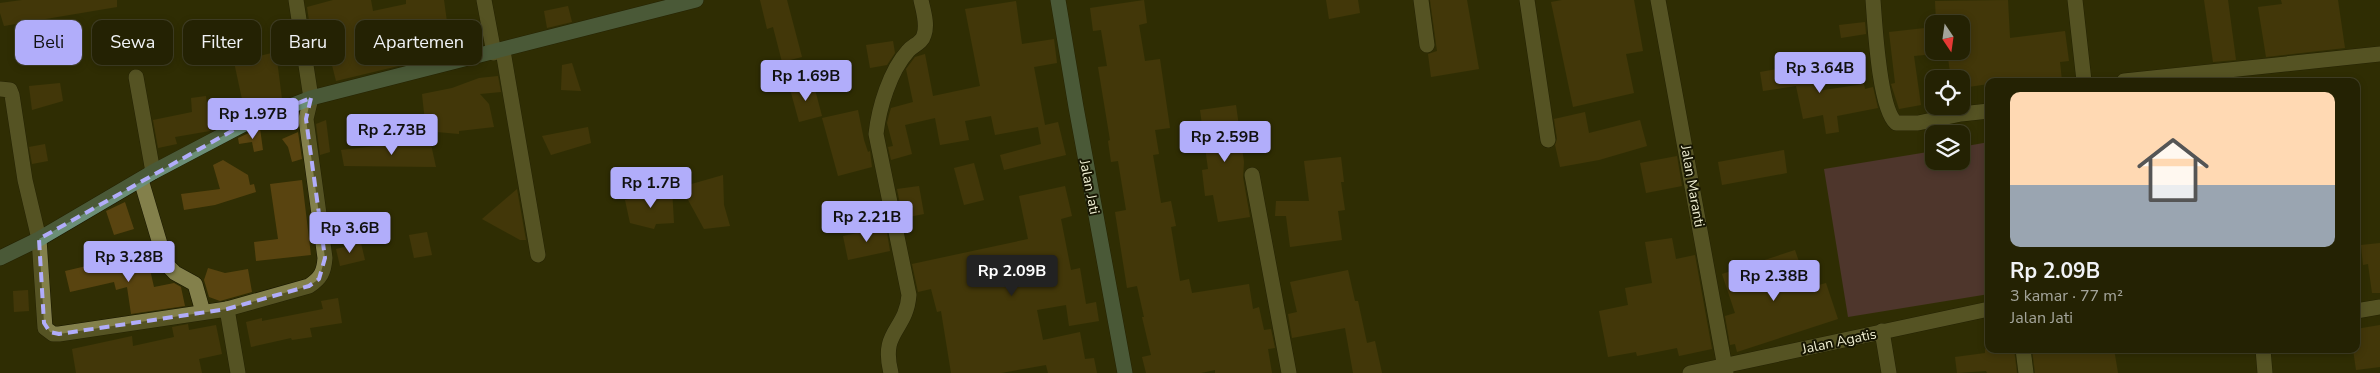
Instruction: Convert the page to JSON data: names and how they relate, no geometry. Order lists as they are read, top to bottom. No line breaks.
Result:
{"streets":{"street":["Jalan Maranti","Jalan Jati","Jalan Agatis"]},"crossings":[["Jalan Maranti","Jalan Agatis"]],"north":"bottom","page":{"chip":["Beli","Sewa","Filter","Baru","Apartemen"],"price":["Rp 3.64B","Rp 1.69B","Rp 1.97B","Rp 2.73B","Rp 2.59B","Rp 1.7B","Rp 2.21B","Rp 3.6B","Rp 3.28B","Rp 2.09B","Rp 2.38B"],"list":[{"name":"Rp 2.09B","note":"3 kamar · 77 m² · Jalan Jati"}]}}
